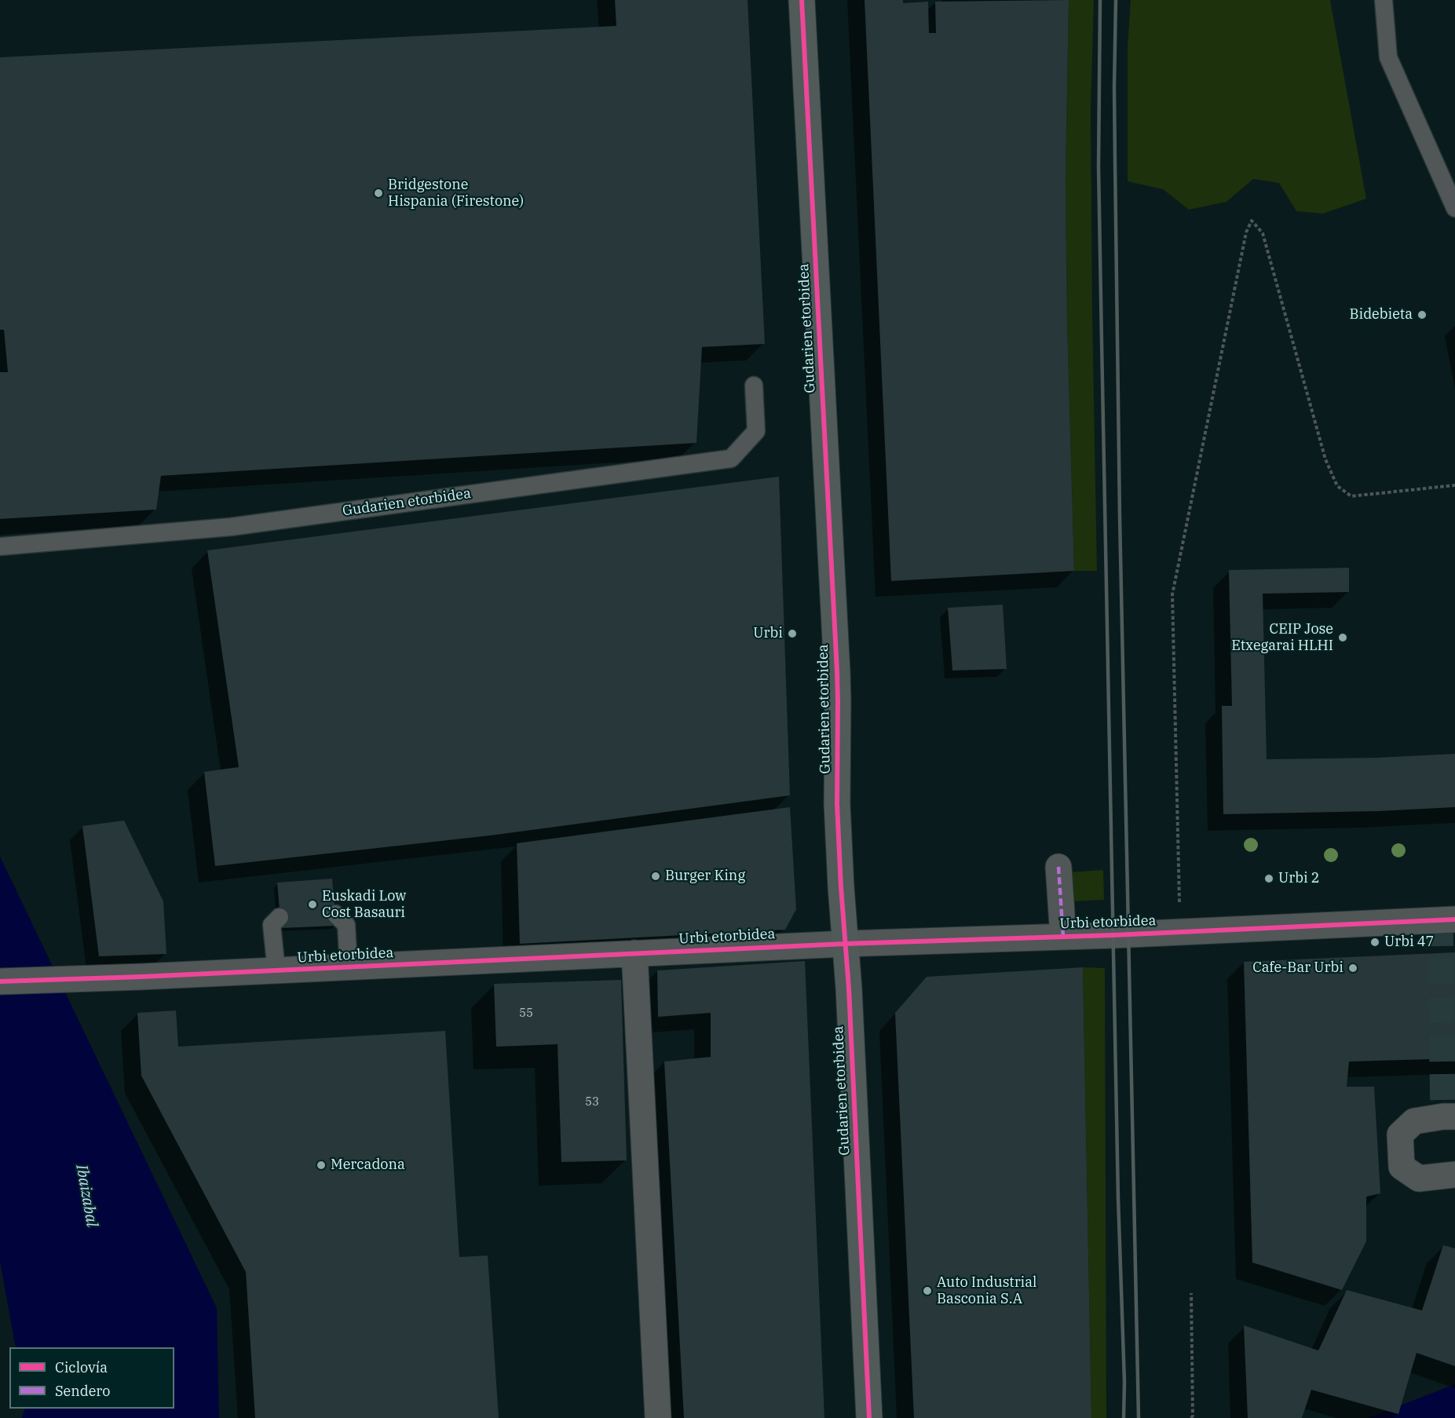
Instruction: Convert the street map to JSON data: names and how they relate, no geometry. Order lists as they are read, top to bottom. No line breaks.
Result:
{"streets":{"street":["Gudarien etorbidea","Urbi etorbidea"]},"crossings":[["Gudarien etorbidea","Urbi etorbidea"]],"water":["Ibaizabal"],"places":["Bridgestone Hispania (Firestone)","Bidebieta","Urbi","CEIP Jose Etxegarai HLHI","Burger King","Urbi 2","Euskadi Low Cost Basauri","Urbi 47","Cafe-Bar Urbi","Mercadona","Auto Industrial Basconia S.A"],"house_numbers":["55","53"],"legend":["Ciclovía","Sendero"]}
